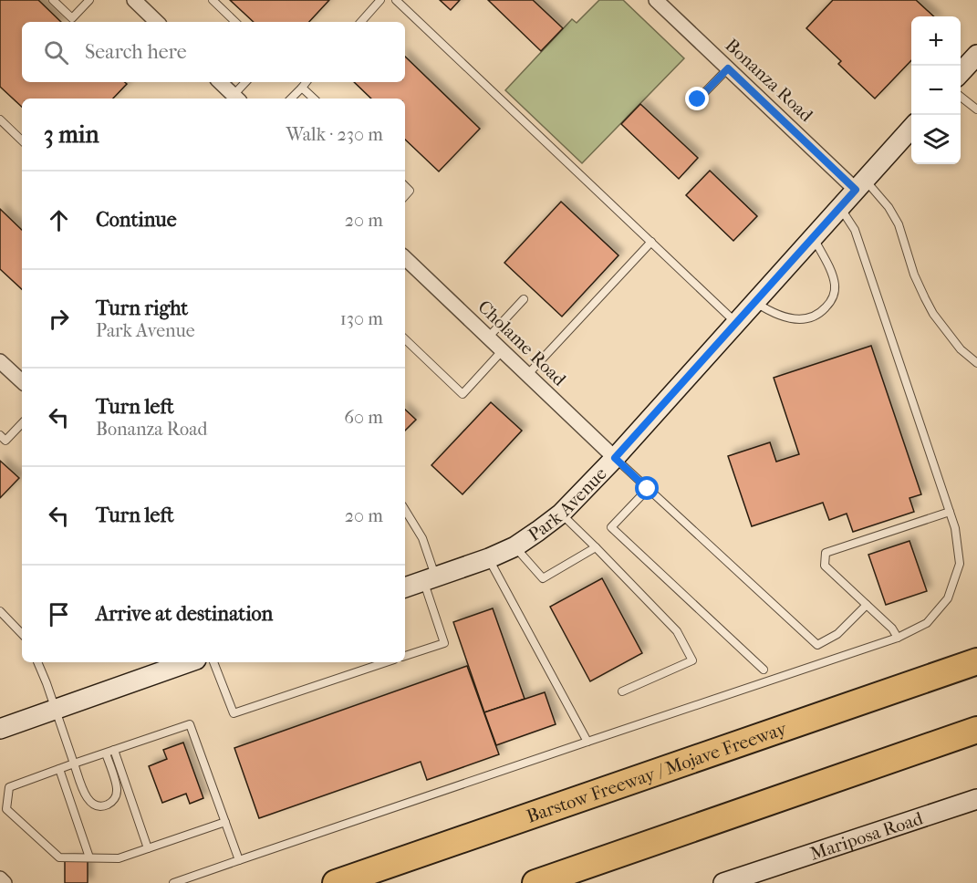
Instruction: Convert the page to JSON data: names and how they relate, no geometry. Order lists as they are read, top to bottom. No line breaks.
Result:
{"streets":{"highway":["Barstow Freeway / Mojave Freeway"],"street":["Bonanza Road","Cholame Road","Park Avenue","Mariposa Road"]},"crossings":[["Bonanza Road","Park Avenue"],["Cholame Road","Park Avenue"]],"page":{"map_buttons":["+","−"],"search":"Search here","heading":["3 min","Walk · 230 m"],"list":[["Continue","20 m"],["Turn right","Park Avenue","130 m"],["Turn left","Bonanza Road","60 m"],["Turn left","20 m"],"Arrive at destination"]}}
